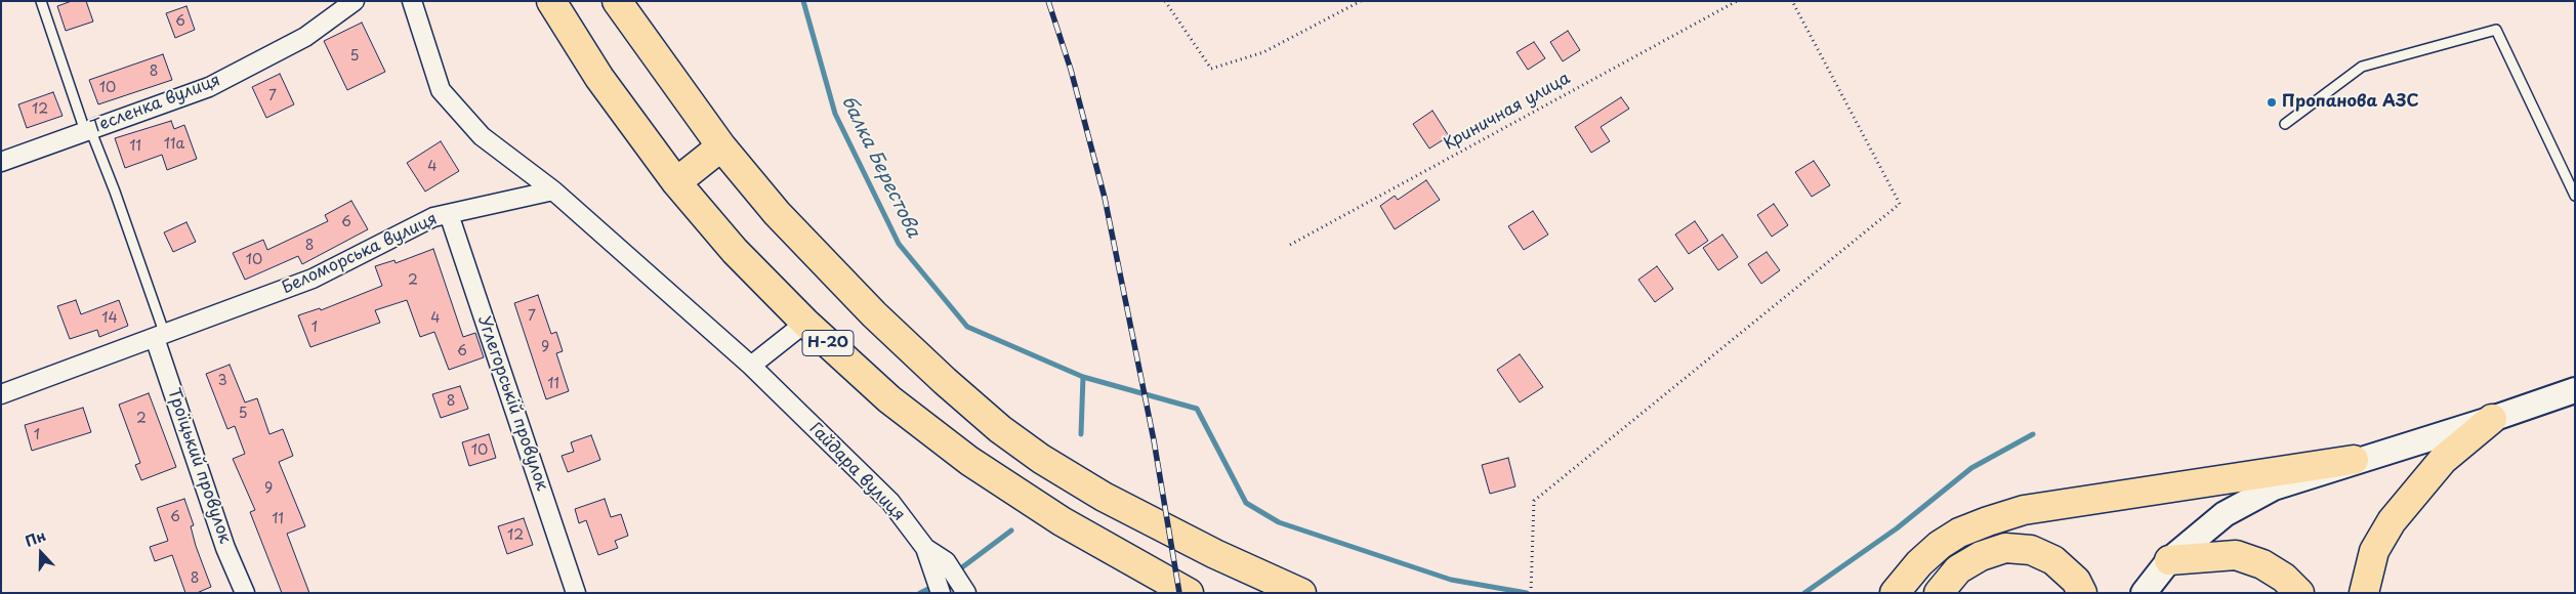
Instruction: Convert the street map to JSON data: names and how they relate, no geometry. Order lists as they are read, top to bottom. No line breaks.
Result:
{"streets":{"main road":["Н-20"],"street":["Тесленка вулиця","Беломорська вулиця","Углегорськiй провулок","Троїцький провулок","Гайдара вулиця"],"path":["Криничная улица"]},"crossings":[["Беломорська вулиця","Углегорськiй провулок"],["Беломорська вулиця","Троїцький провулок"]],"water":["балка Берестова"],"places":["Пропанова АЗС"],"house_numbers":["6","5","8","10","7","12","11а","11","4","6","8","10","2","7","14","4","1","9","6","3","11","8","5","2","1","10","9","6","11","12","8"],"north":"top"}
